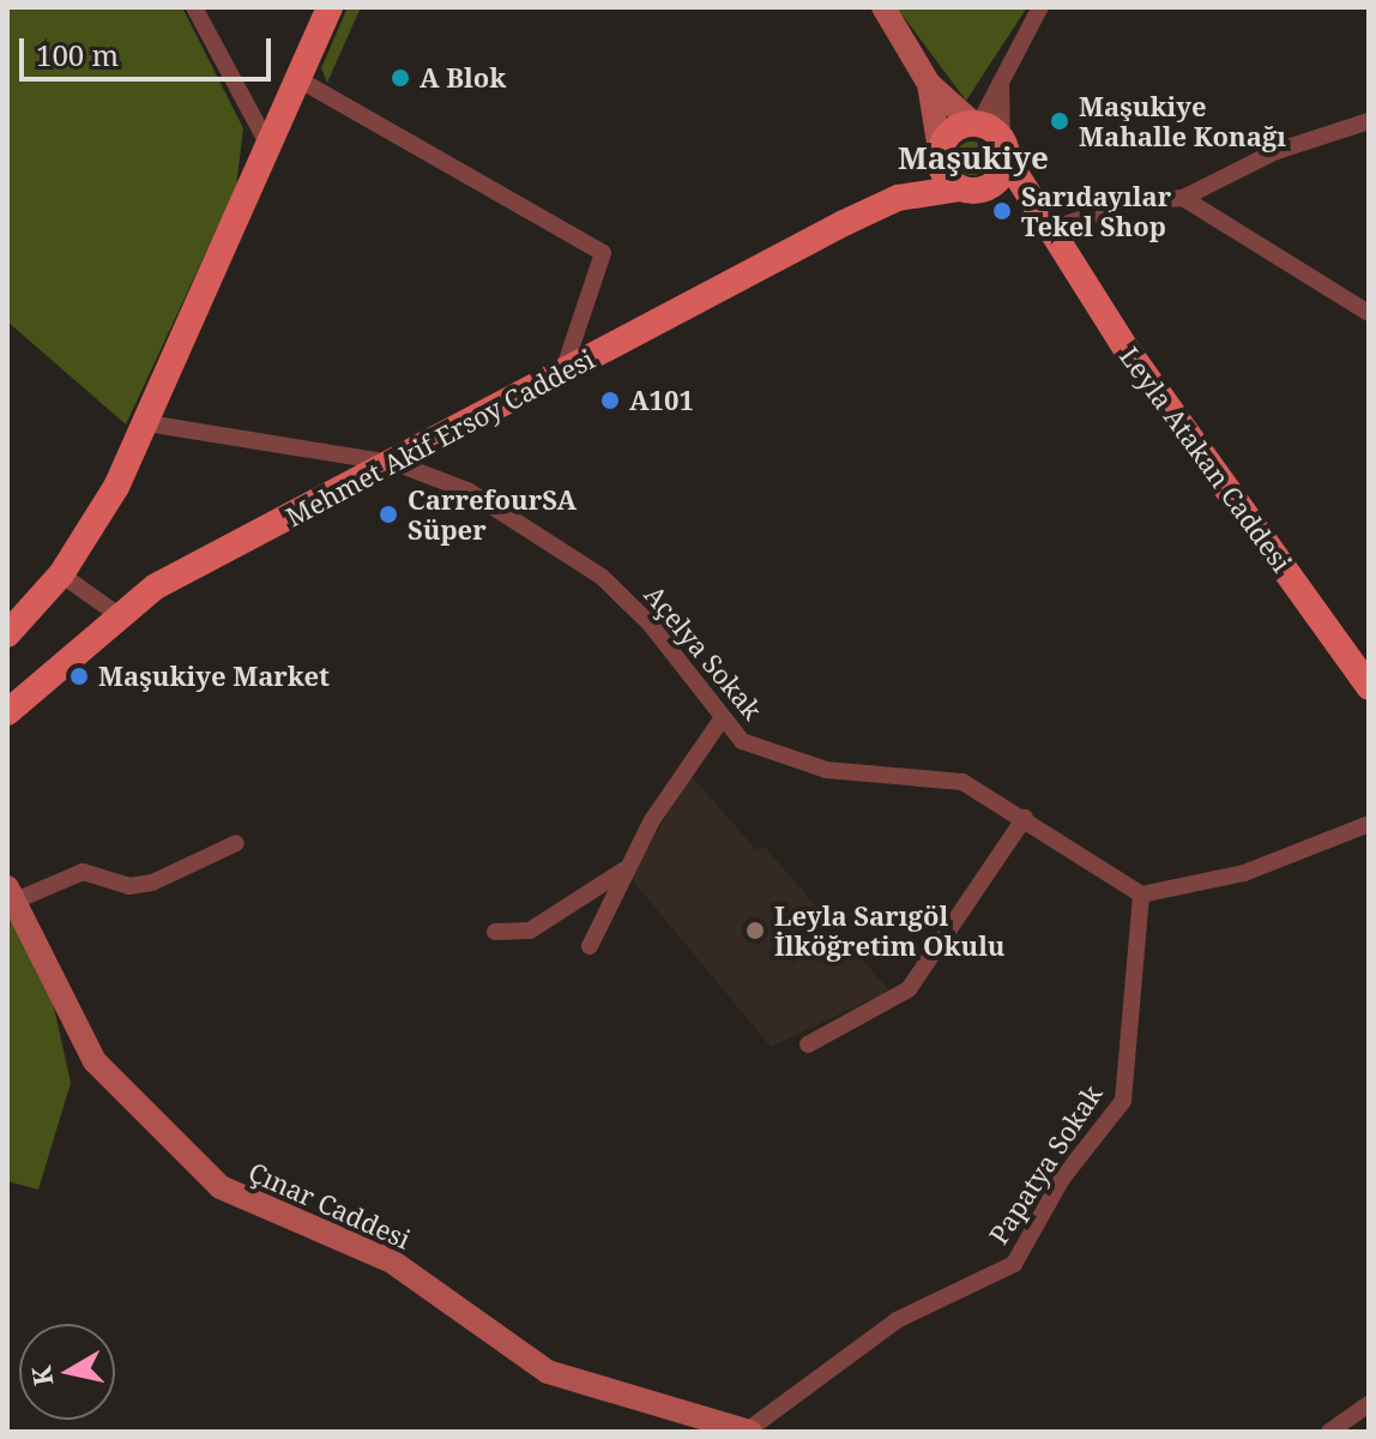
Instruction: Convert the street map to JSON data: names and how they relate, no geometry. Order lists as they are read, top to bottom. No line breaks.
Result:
{"streets":{"main road":["Mehmet Akif Ersoy Caddesi","Leyla Atakan Caddesi"],"street":["Açelya Sokak","Papatya Sokak","Çınar Caddesi"]},"crossings":[["Mehmet Akif Ersoy Caddesi","Açelya Sokak"],["Açelya Sokak","Papatya Sokak"],["Papatya Sokak","Çınar Caddesi"]],"districts":["Maşukiye"],"places":["A Blok","Maşukiye Mahalle Konağı","Sarıdayılar Tekel Shop","A101","CarrefourSA Süper","Maşukiye Market","Leyla Sarıgöl İlköğretim Okulu"],"scale_bar":"100 m","north":"left"}
